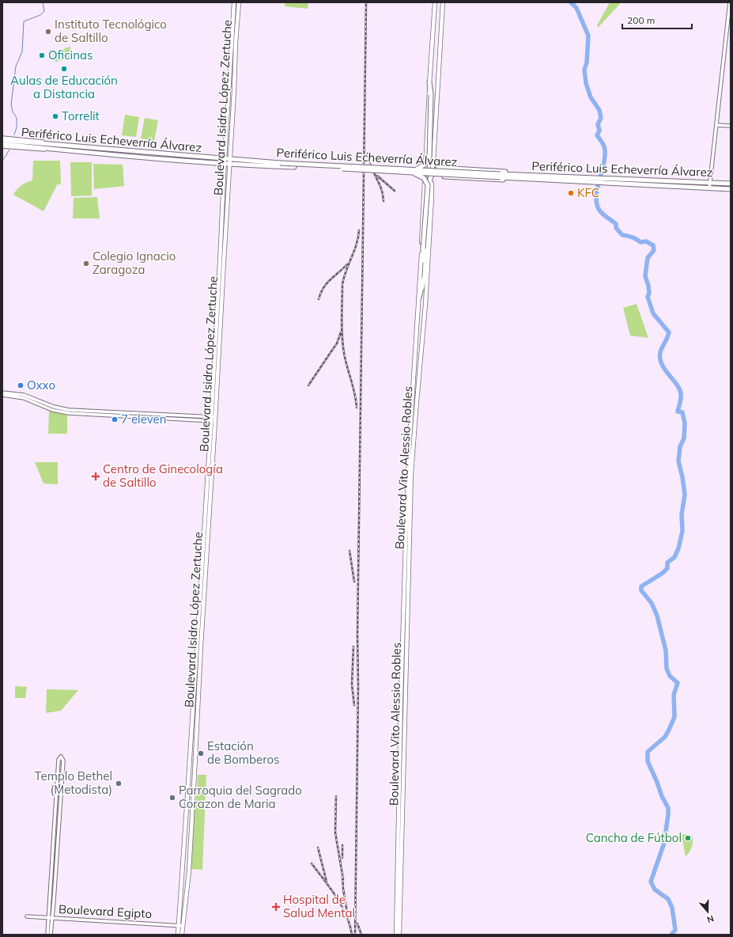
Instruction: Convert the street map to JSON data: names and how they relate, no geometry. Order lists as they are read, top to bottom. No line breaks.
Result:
{"streets":{"highway":["Periférico Luis Echeverría Álvarez"],"main road":["Boulevard Isidro López Zertuche","Boulevard Vito Alessio Robles"],"street":["Boulevard Egipto"]},"crossings":[["Boulevard Isidro López Zertuche","Periférico Luis Echeverría Álvarez"],["Boulevard Isidro López Zertuche","Boulevard Egipto"]],"places":{"other":["Instituto Tecnológico de Saltillo","Oficinas","Aulas de Educación a Distancia","Torrelit","KFC","Colegio Ignacio Zaragoza","Oxxo","7 eleven","Estación de Bomberos","Templo Bethel (Metodista)","Parroquia del Sagrado Corazon de Maria","Cancha de Fútbol"],"health":["Centro de Ginecología de Saltillo","Hospital de Salud Mental"]},"scale_bar":"200 m","north":"bottom"}
